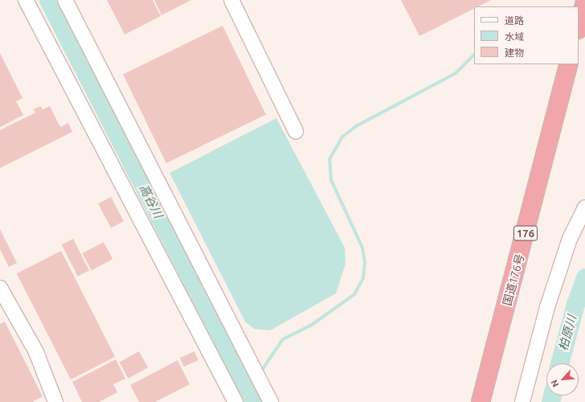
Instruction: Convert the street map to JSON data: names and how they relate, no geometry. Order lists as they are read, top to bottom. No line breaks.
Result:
{"streets":{"highway":["176","国道176号"]},"water":["高谷川","柏原川"],"legend":["道路","水域","建物"],"north":"bottom left"}
